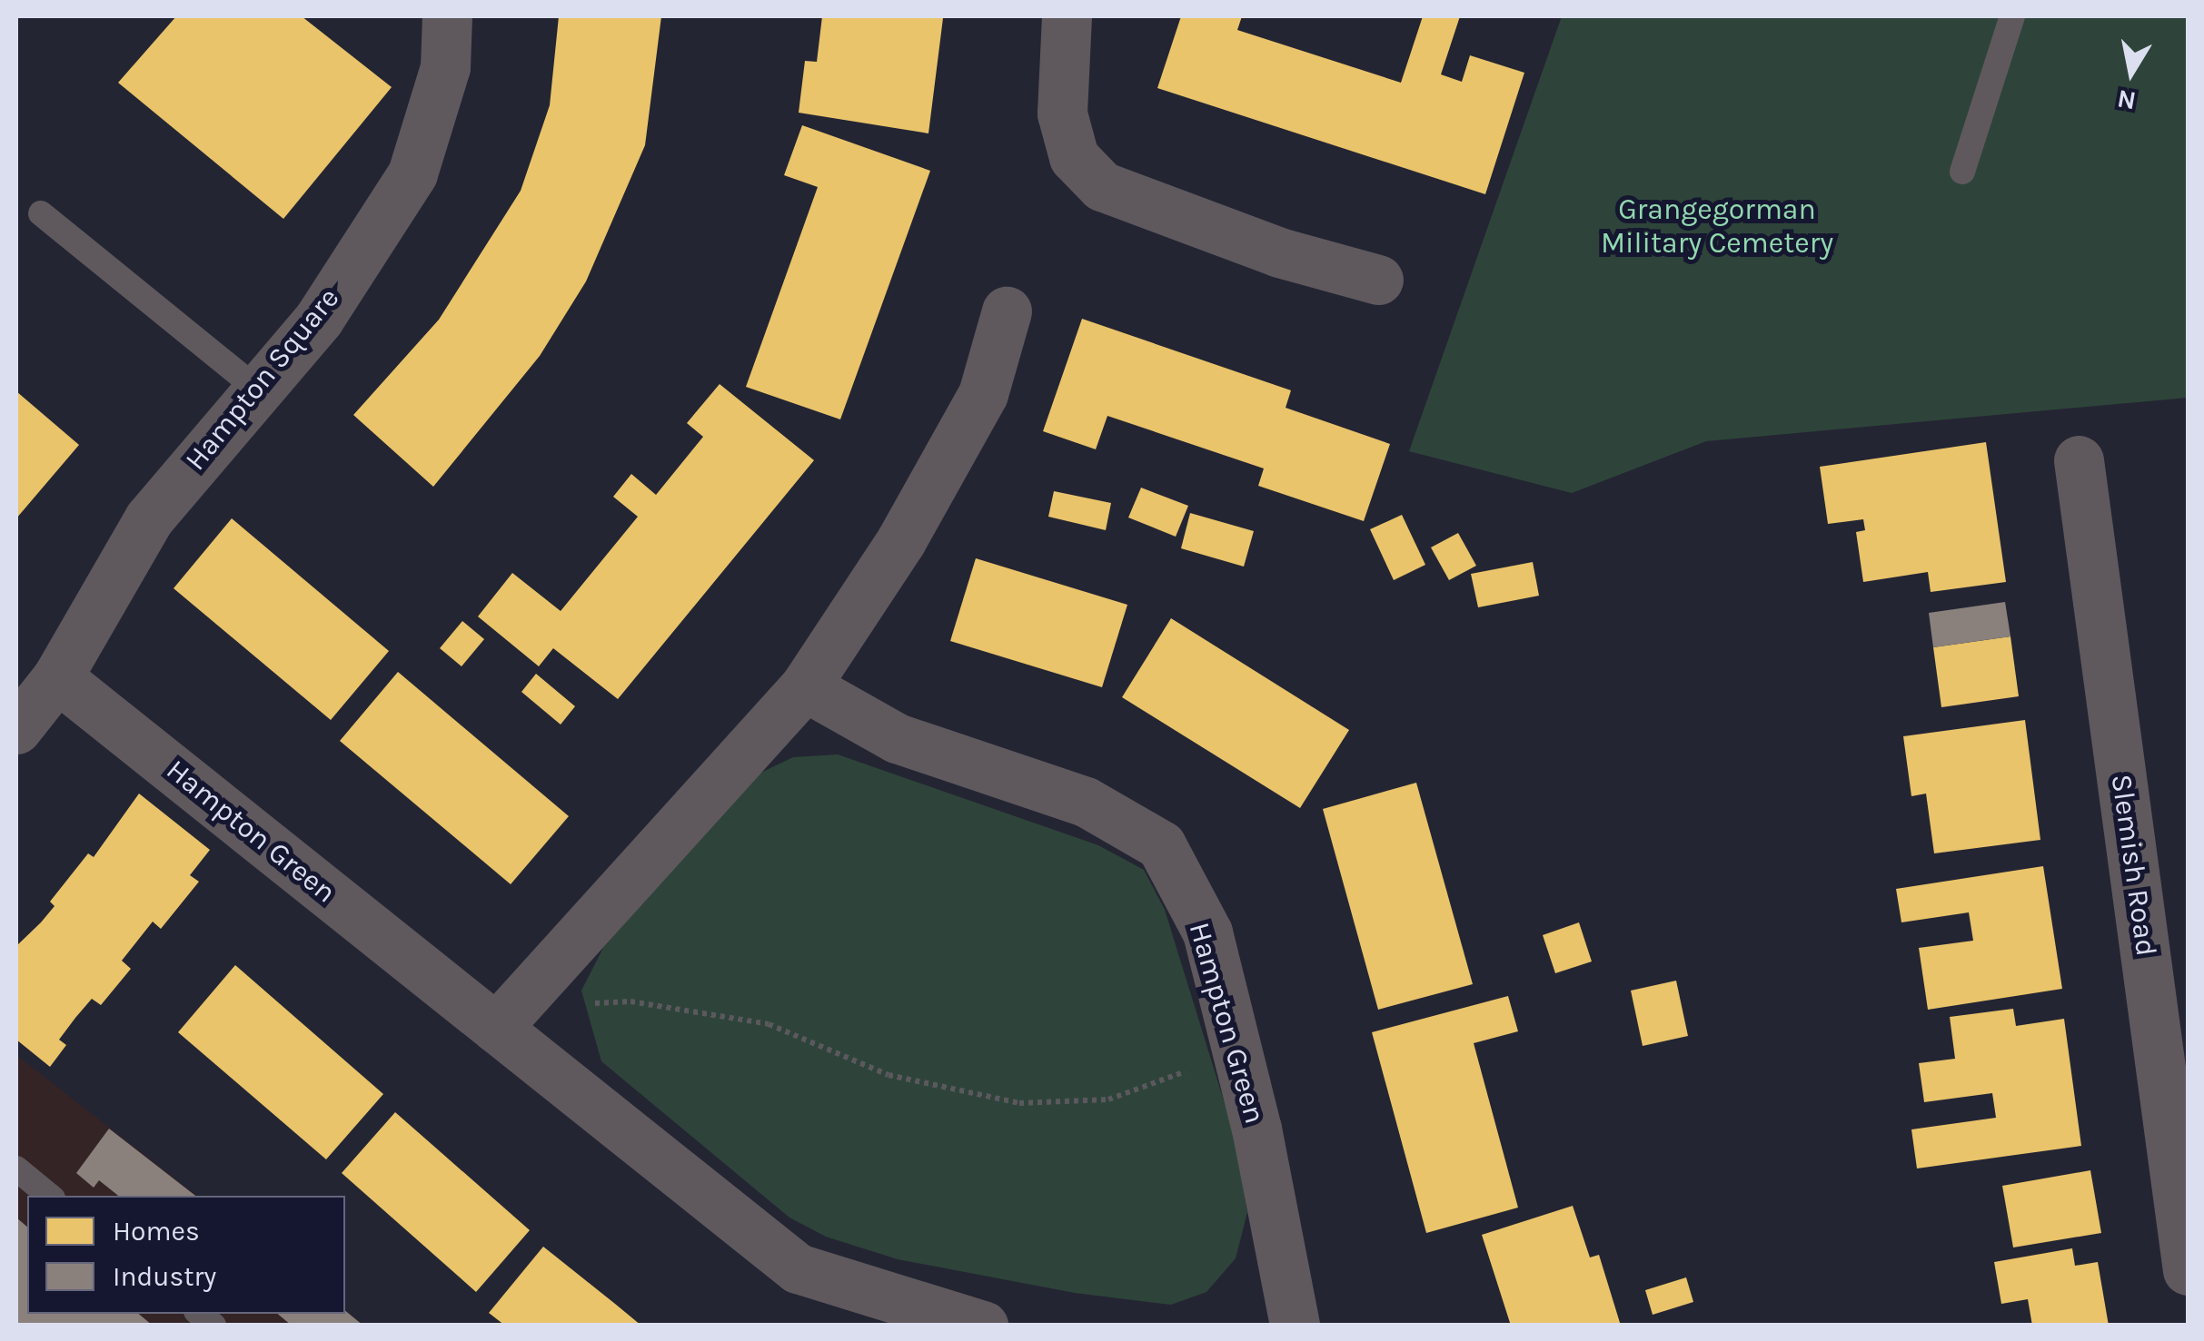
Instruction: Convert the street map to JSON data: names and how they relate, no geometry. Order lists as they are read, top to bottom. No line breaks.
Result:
{"streets":{"street":["Hampton Square","Hampton Green","Slemish Road"]},"crossings":[["Hampton Square","Hampton Green"]],"parks":["Grangegorman Military Cemetery"],"legend":["Homes","Industry"],"north":"bottom"}
